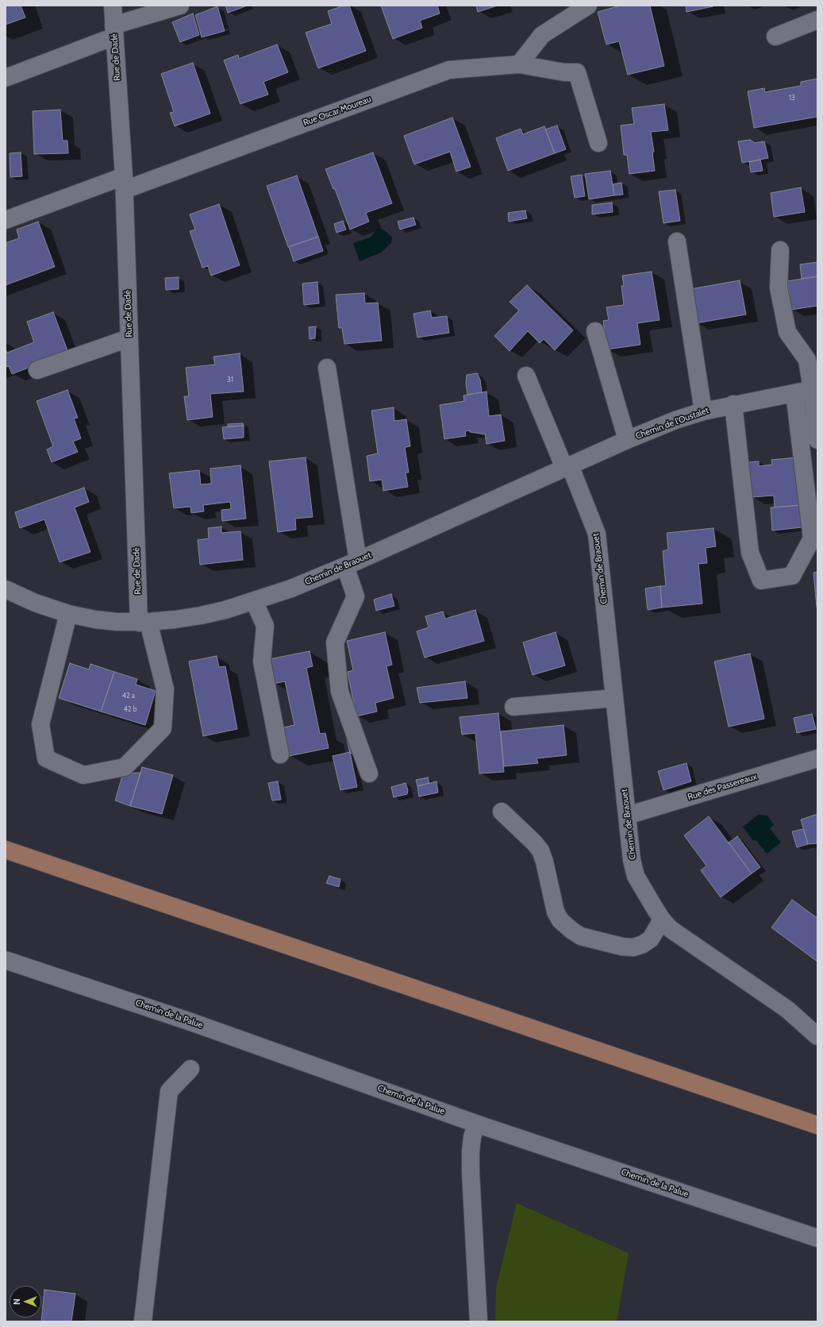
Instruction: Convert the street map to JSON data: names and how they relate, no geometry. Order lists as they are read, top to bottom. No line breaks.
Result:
{"streets":{"street":["Rue de Dadé","Rue Oscar Moureau","Chemin de l'Oustalet","Chemin de Braouet","Rue des Passereaux","Chemin de la Palue"]},"crossings":[["Rue de Dadé","Rue Oscar Moureau"],["Rue de Dadé","Chemin de Braouet"],["Chemin de l'Oustalet","Chemin de Braouet"],["Chemin de Braouet","Rue des Passereaux"]],"house_numbers":["13","31","42 a","42 b"],"north":"left"}
